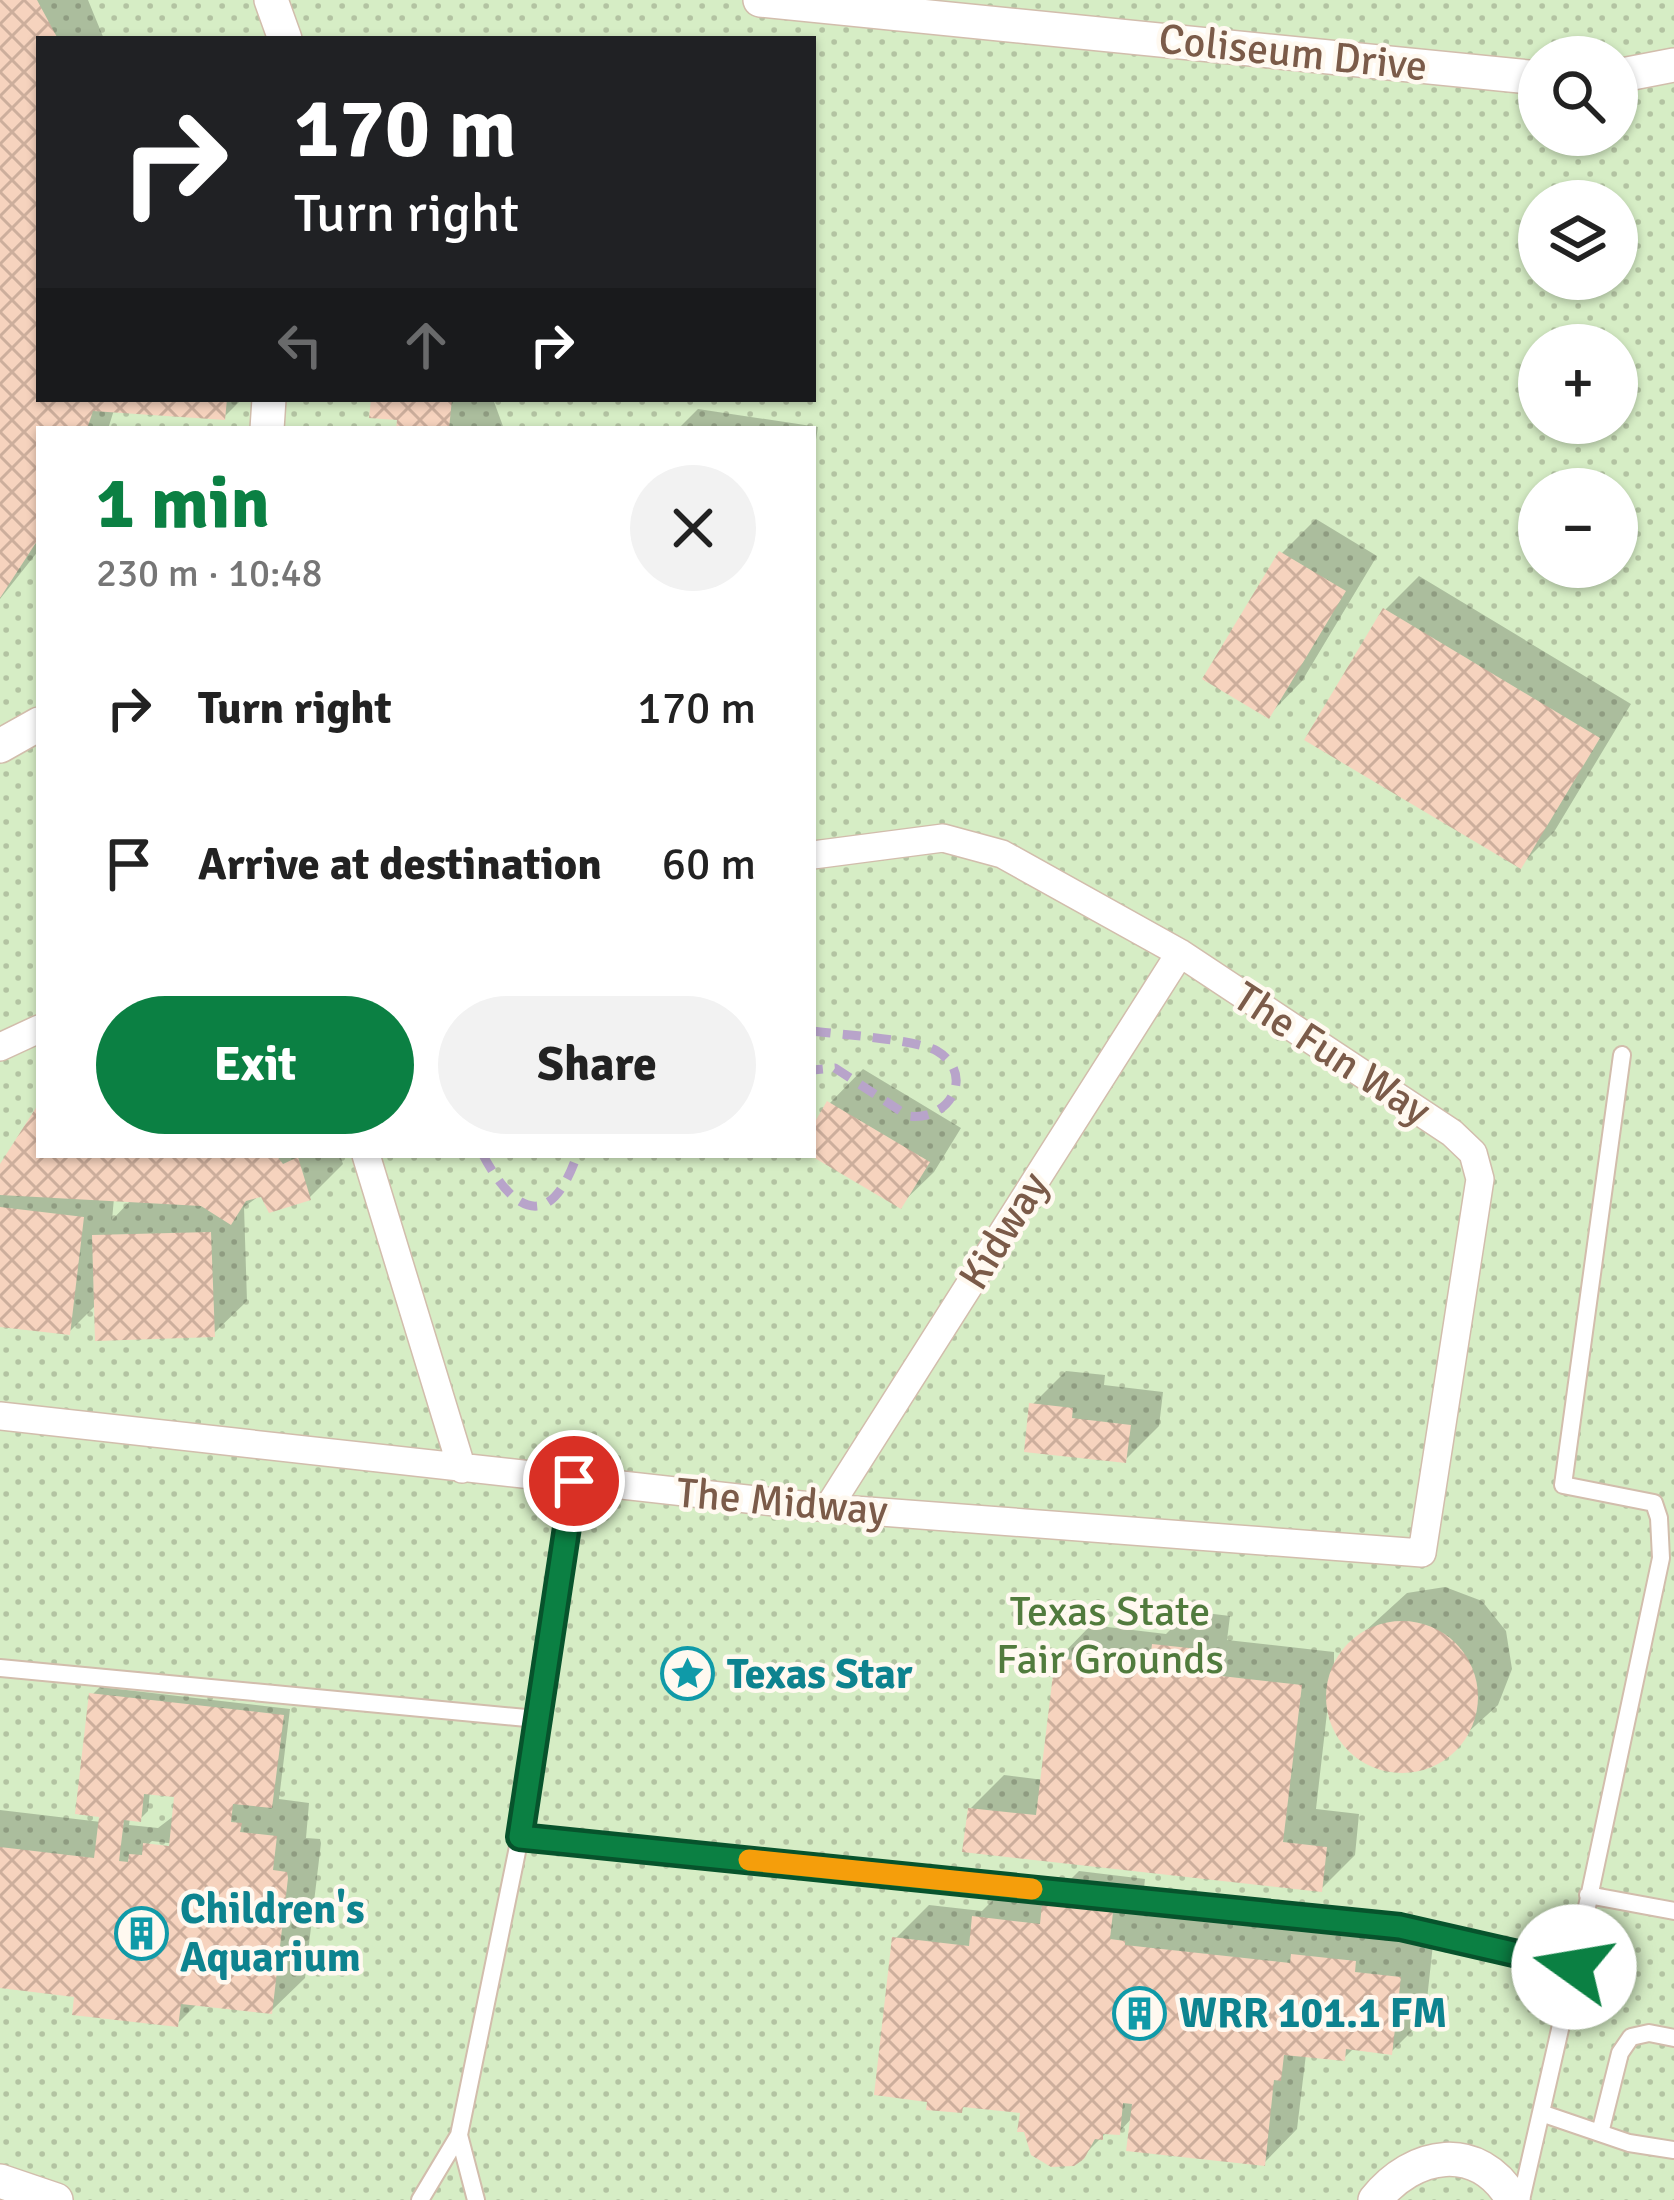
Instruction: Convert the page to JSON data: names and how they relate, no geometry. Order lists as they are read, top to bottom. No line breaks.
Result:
{"streets":{"street":["Coliseum Drive","The Fun Way","Kidway","The Midway"]},"crossings":[["The Fun Way","Kidway"],["The Fun Way","The Midway"],["Kidway","The Midway"]],"parks":["Texas State Fair Grounds"],"places":{"place":["Texas Star"],"building":["Children's Aquarium","WRR 101.1 FM"]},"page":{"map_buttons":["+","−"],"turn":["170 m","Turn right"],"heading":["1 min","230 m · 10:48"],"list":[{"name":"Turn right","value":"170 m"},{"name":"Arrive at destination","value":"60 m"}],"buttons":["Exit","Share"]}}
